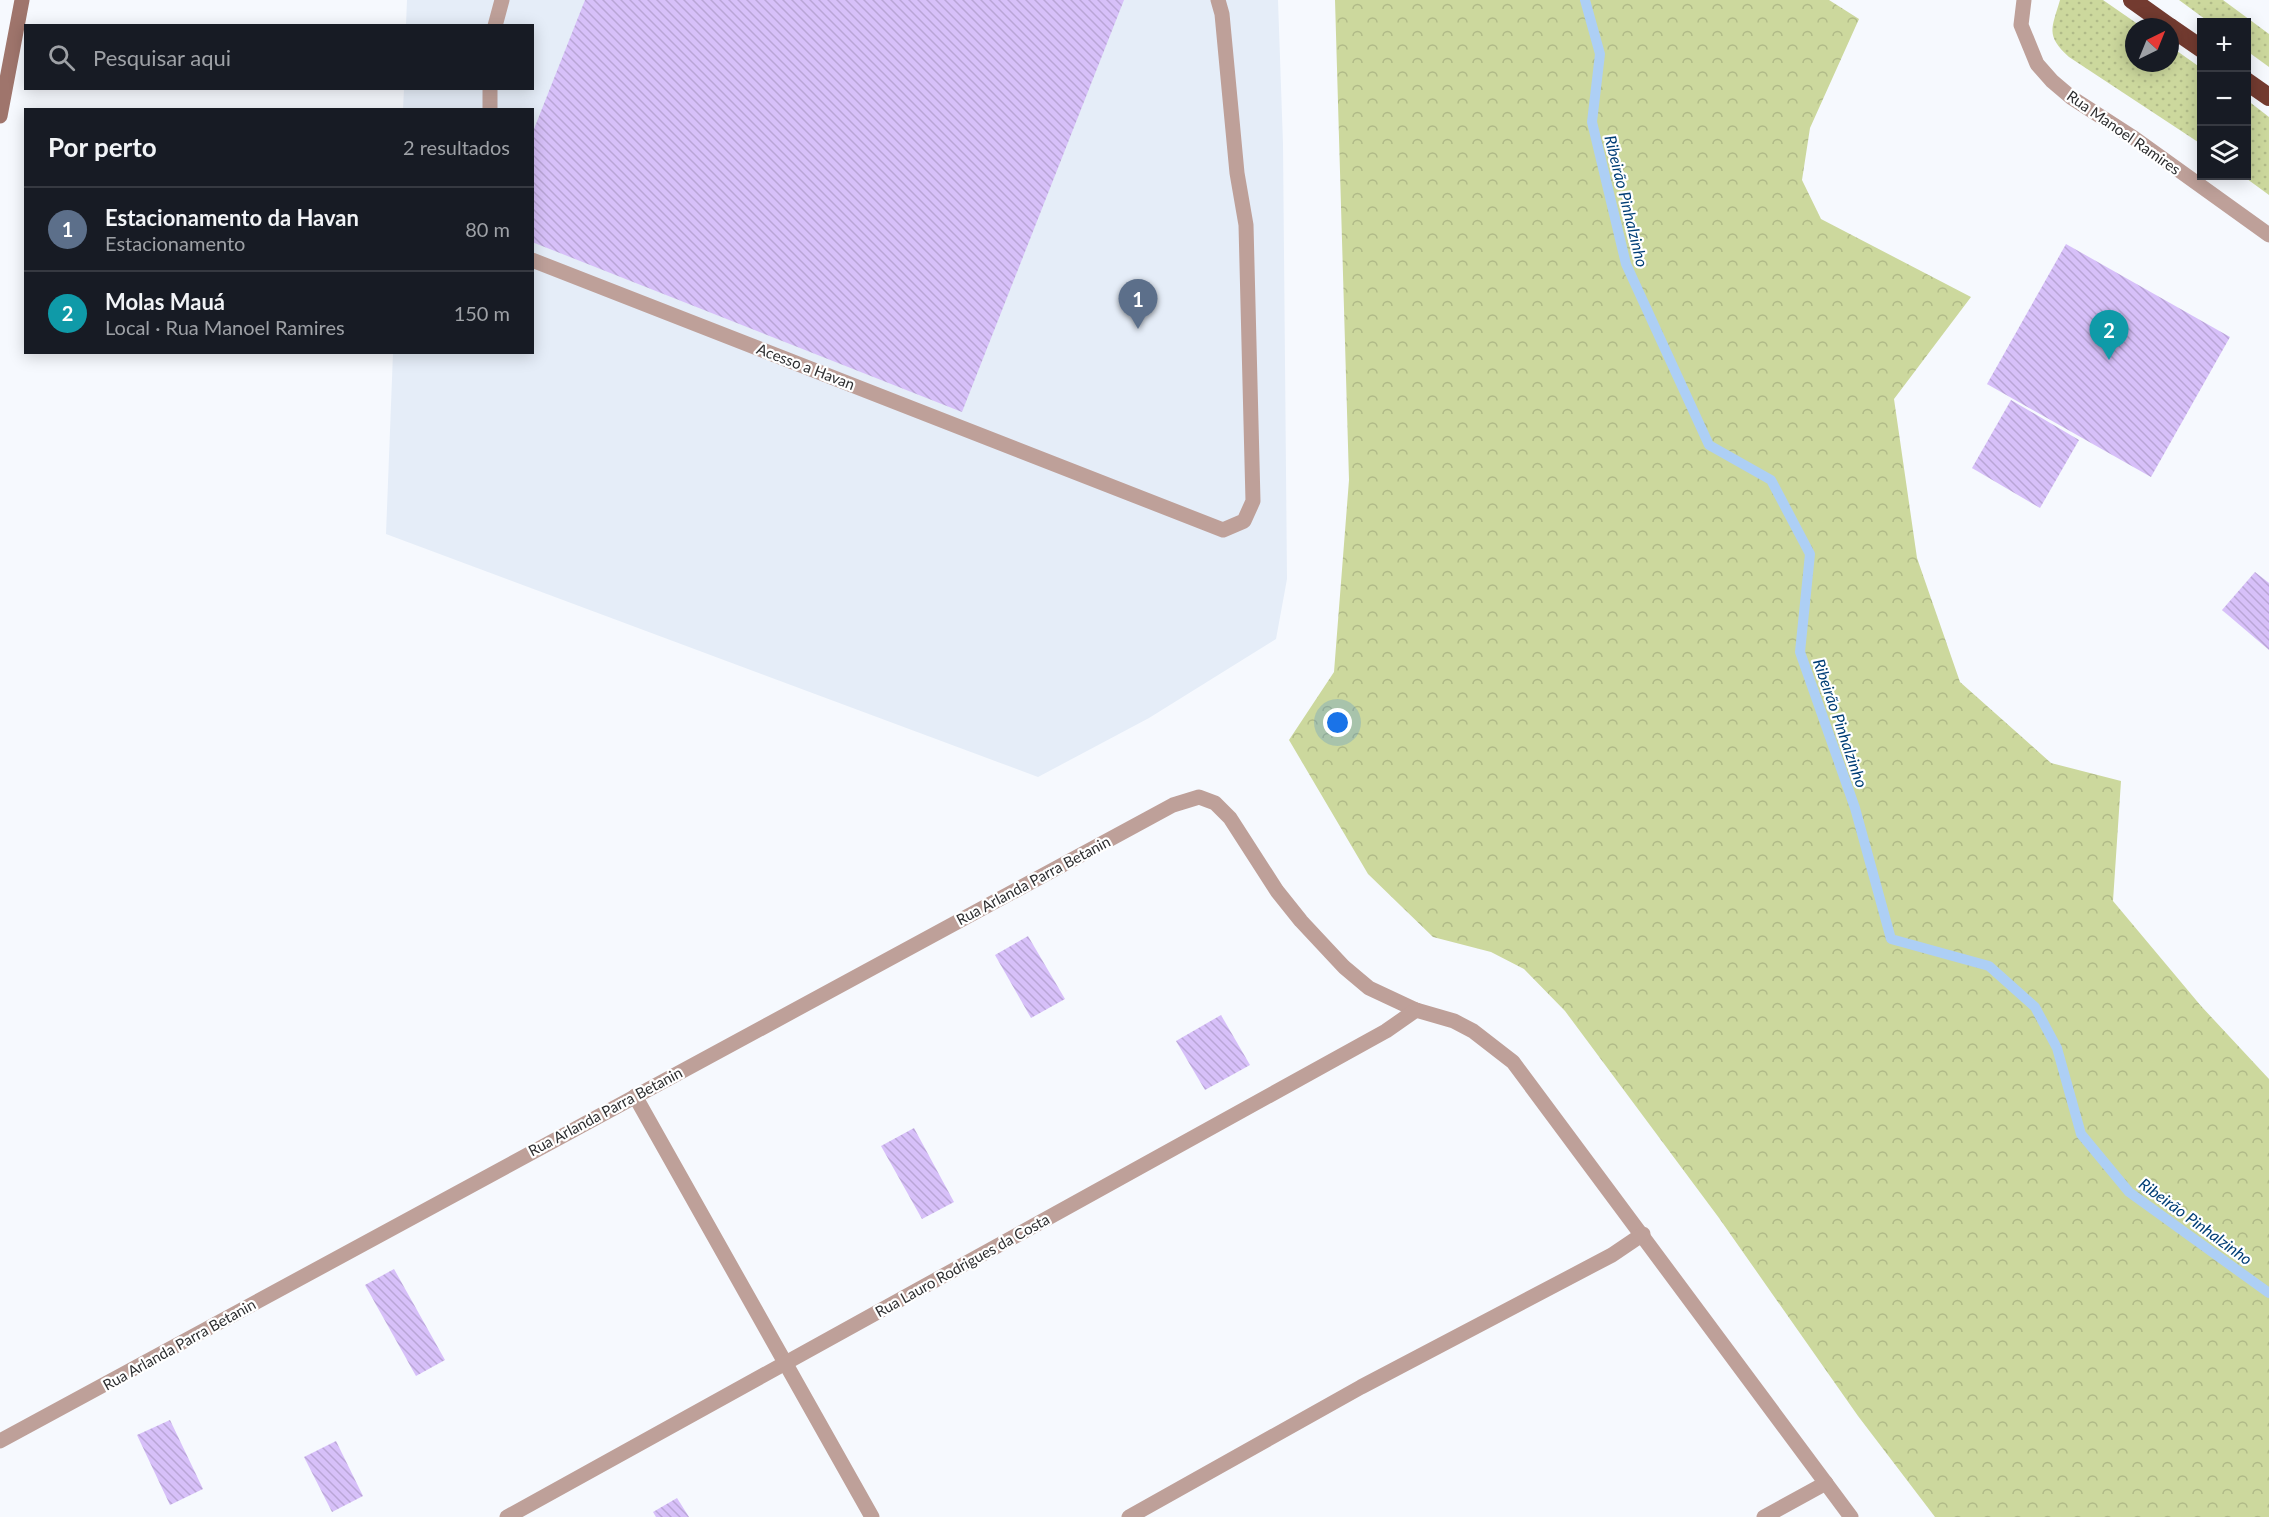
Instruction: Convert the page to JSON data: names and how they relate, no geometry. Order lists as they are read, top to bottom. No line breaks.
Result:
{"streets":{"street":["Rua Manoel Ramires","Acesso a Havan","Rua Arlanda Parra Betanin","Rua Lauro Rodrigues da Costa"]},"crossings":[["Rua Arlanda Parra Betanin","Rua Lauro Rodrigues da Costa"]],"water":["Ribeirão Pinhalzinho"],"north":"top right","page":{"map_buttons":["+","−"],"search":"Pesquisar aqui","heading":["Por perto","2 resultados"],"list":[{"mark":"1","name":"Estacionamento da Havan","note":"Estacionamento","value":"80 m"},{"mark":"2","name":"Molas Mauá","note":"Local · Rua Manoel Ramires","value":"150 m"}],"pins":["1","2"]}}
